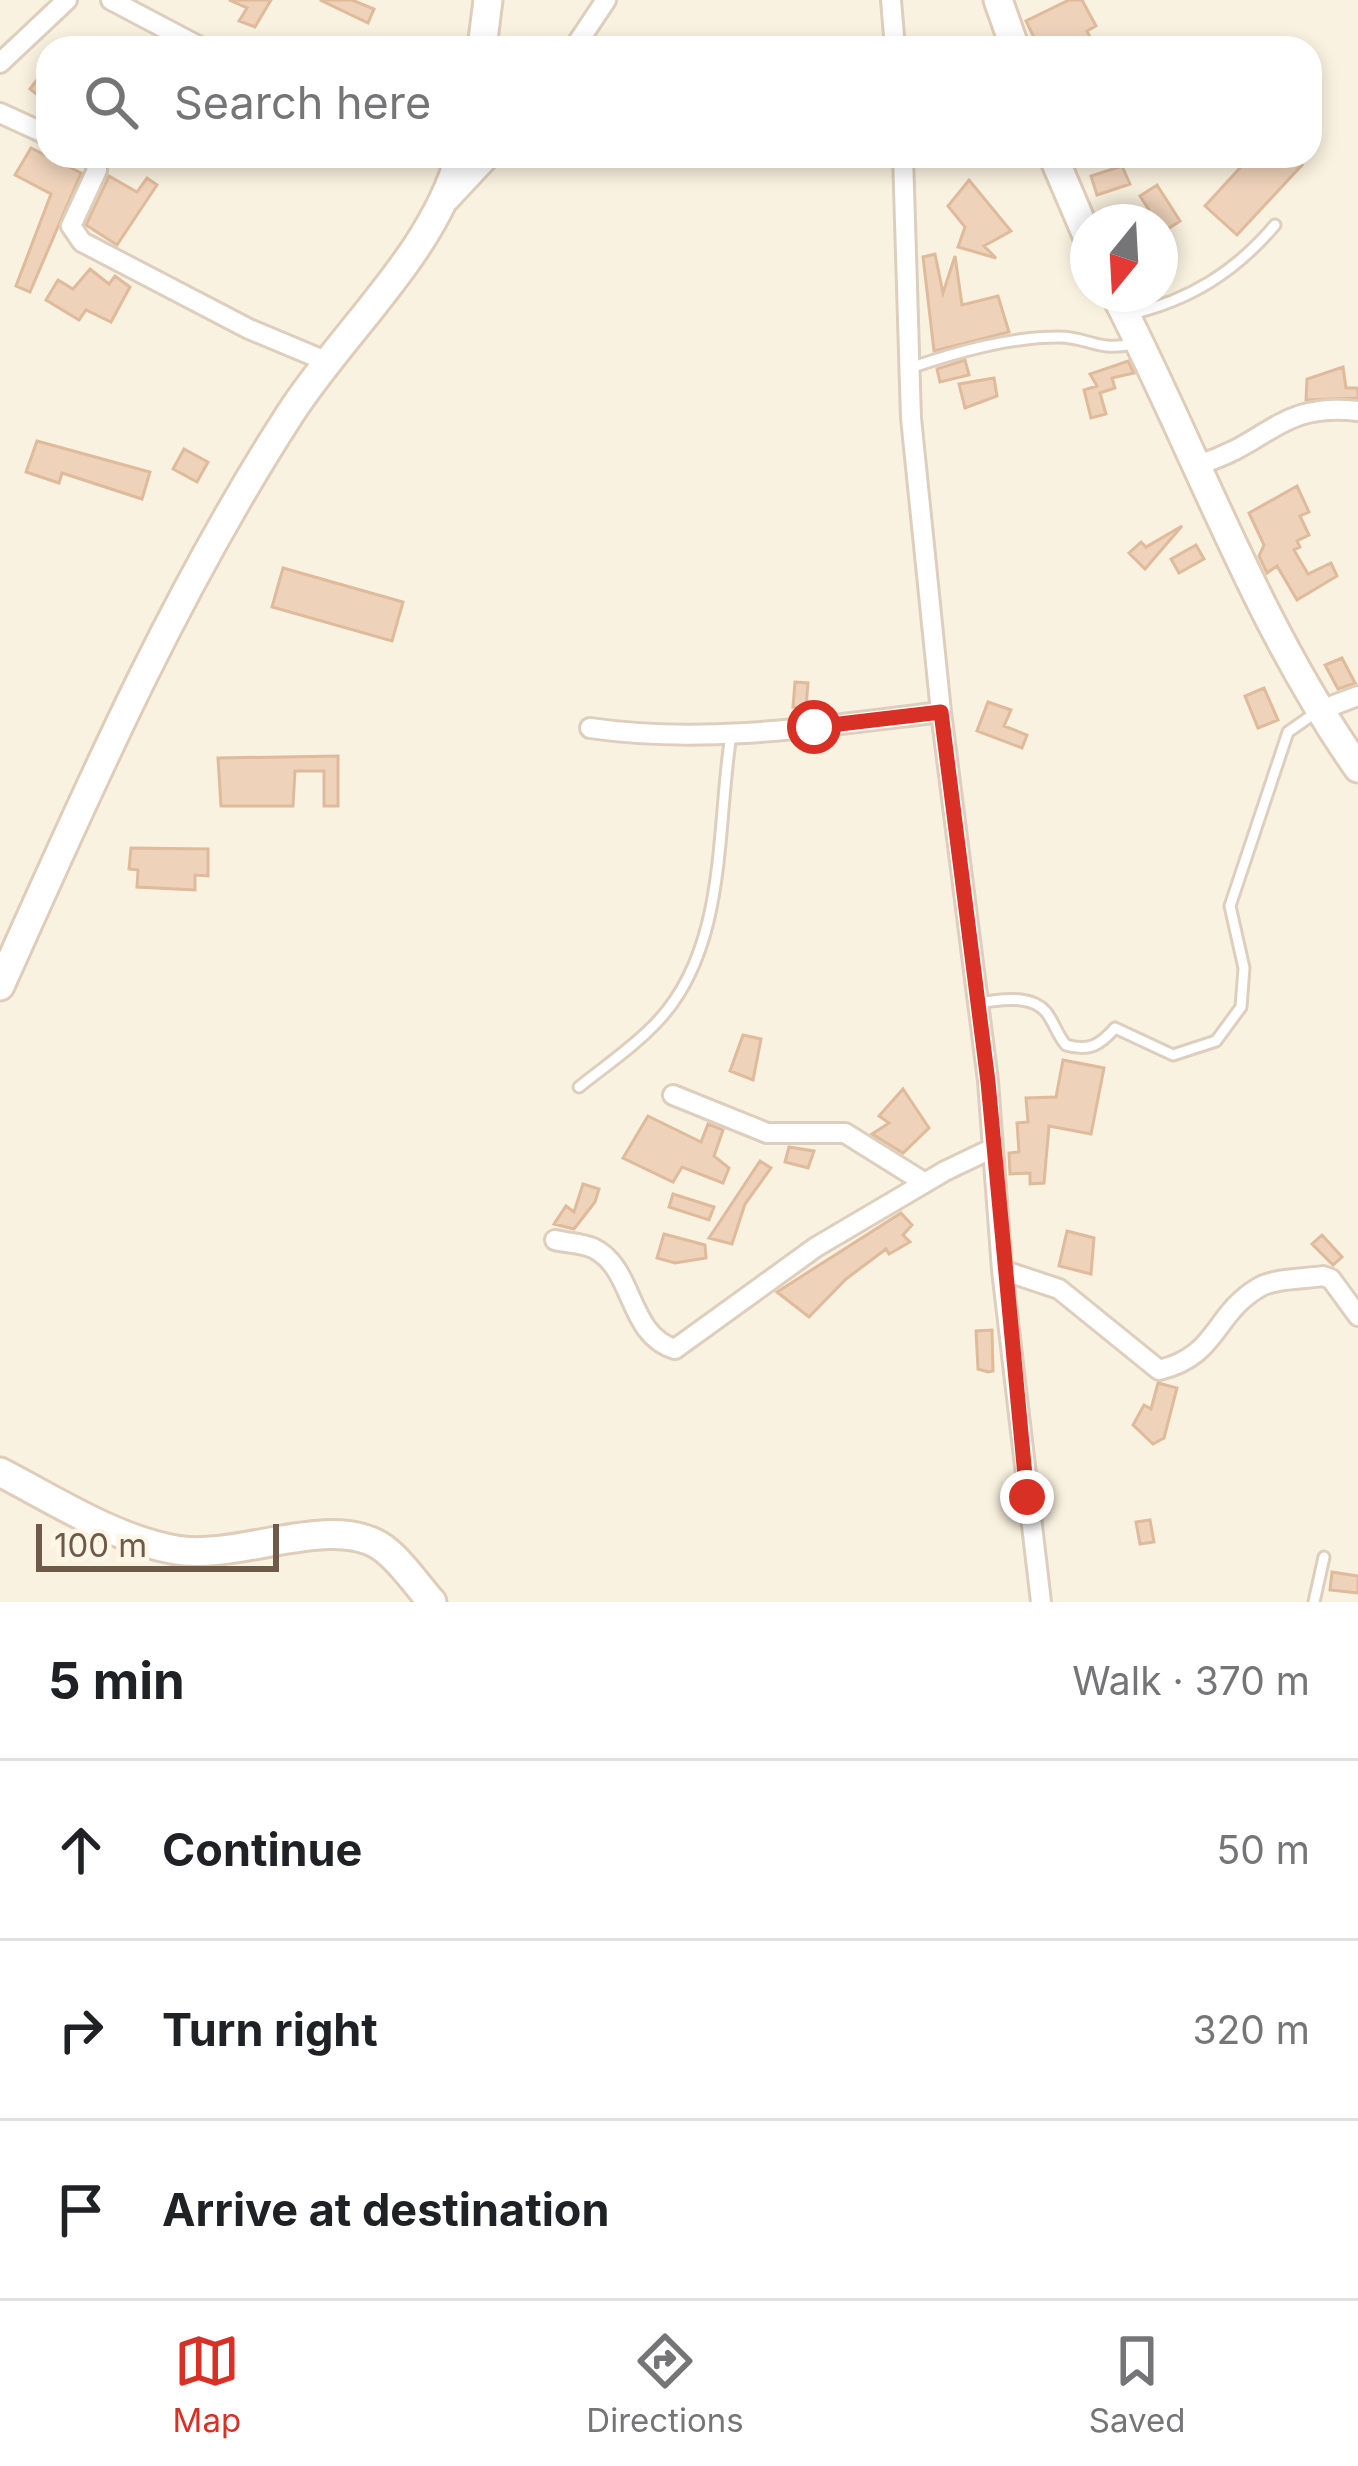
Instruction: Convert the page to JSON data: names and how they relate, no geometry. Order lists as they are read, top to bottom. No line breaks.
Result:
{"scale_bar":"100 m","north":"bottom","page":{"search":"Search here","scale":"100 m","heading":["5 min","Walk · 370 m"],"list":[["Continue","50 m"],["Turn right","320 m"],"Arrive at destination"],"nav":["Map","Directions","Saved"]}}
